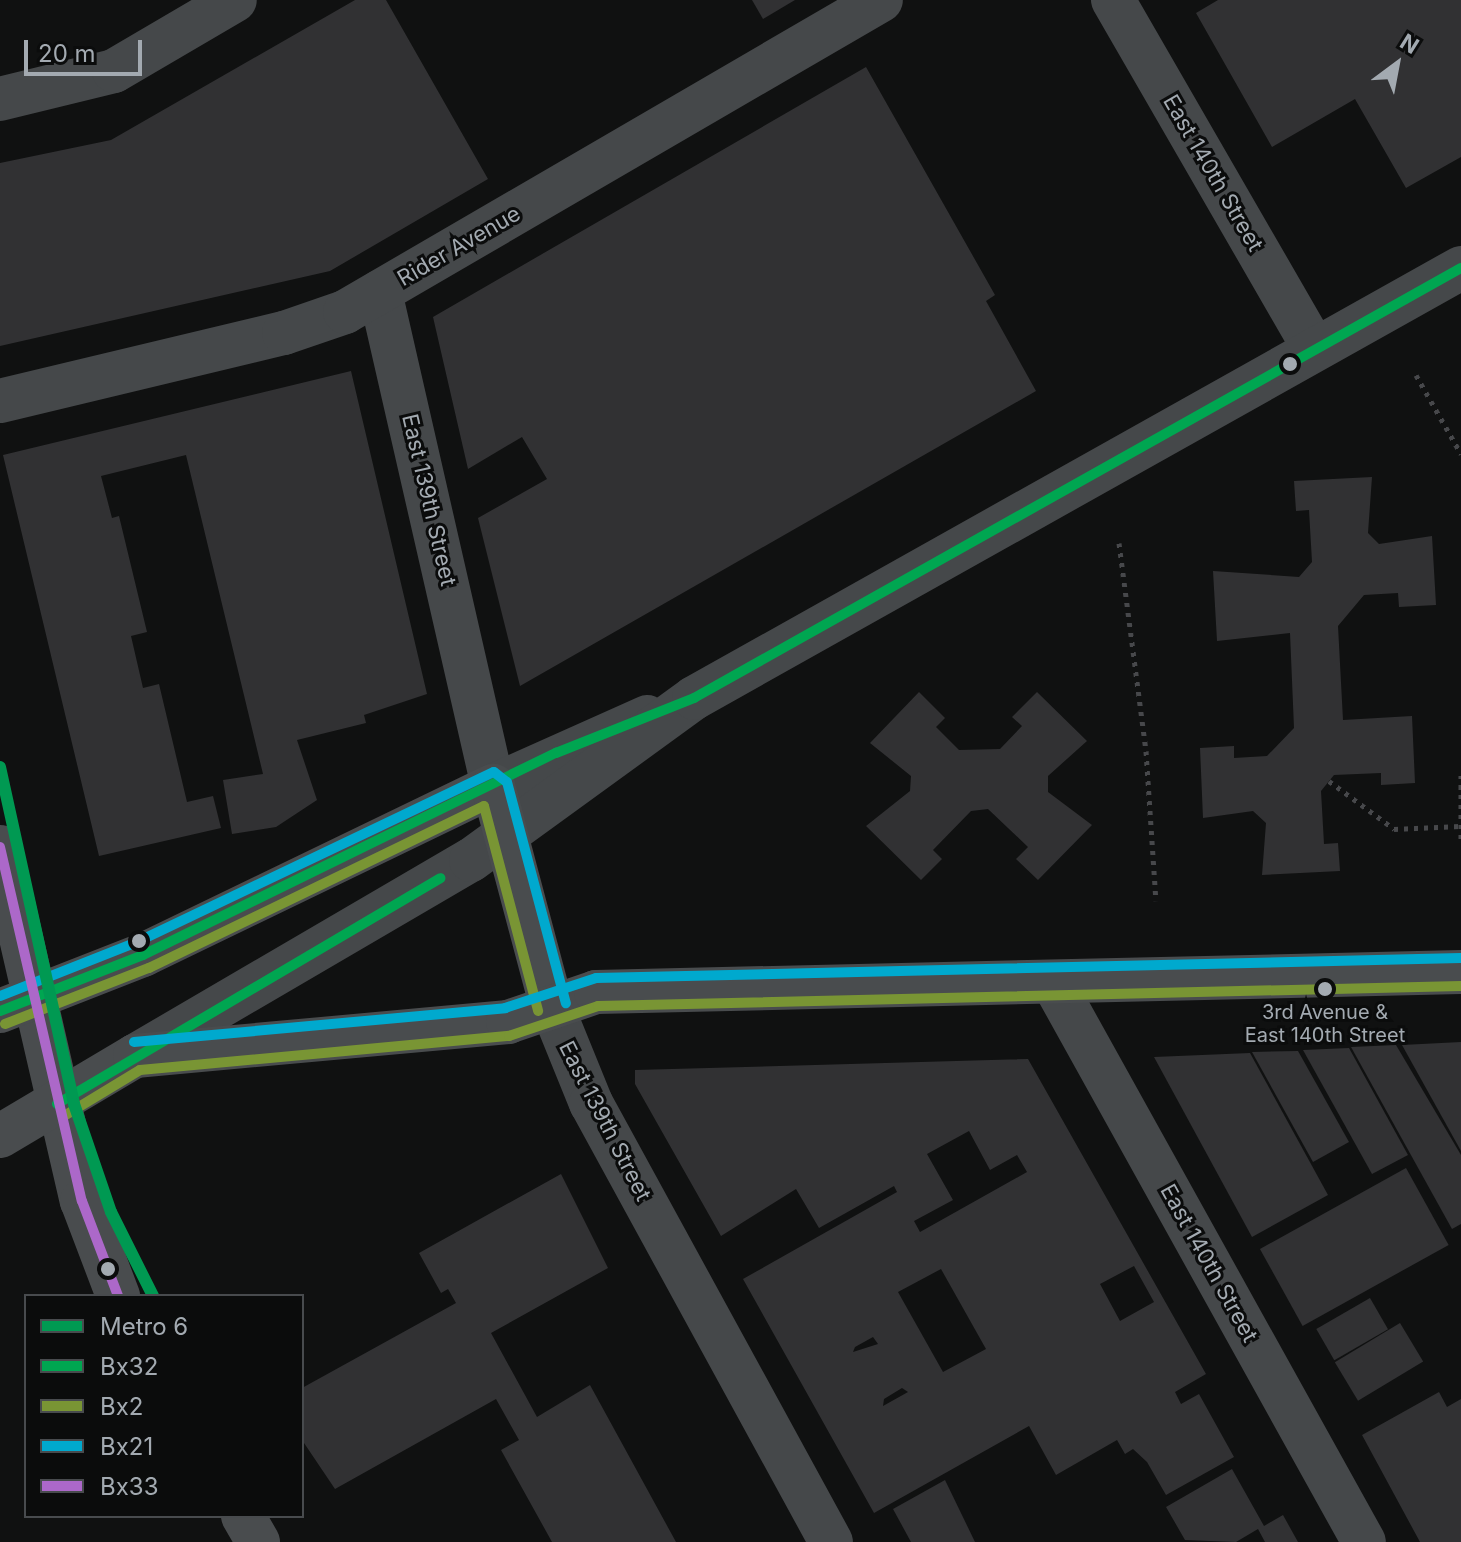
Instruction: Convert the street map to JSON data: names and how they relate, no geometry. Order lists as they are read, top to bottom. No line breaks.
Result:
{"streets":{"main road":["East 139th Street"],"street":["East 140th Street","Rider Avenue"]},"crossings":[["Rider Avenue","East 139th Street"]],"places":["3rd Avenue & East 140th Street"],"lines":["transit line Bx32","metro line 6","transit line Bx21","transit line Bx2","transit line Bx33"],"legend":["Metro 6","Bx32","Bx2","Bx21","Bx33"],"scale_bar":"20 m","north":"top right"}
